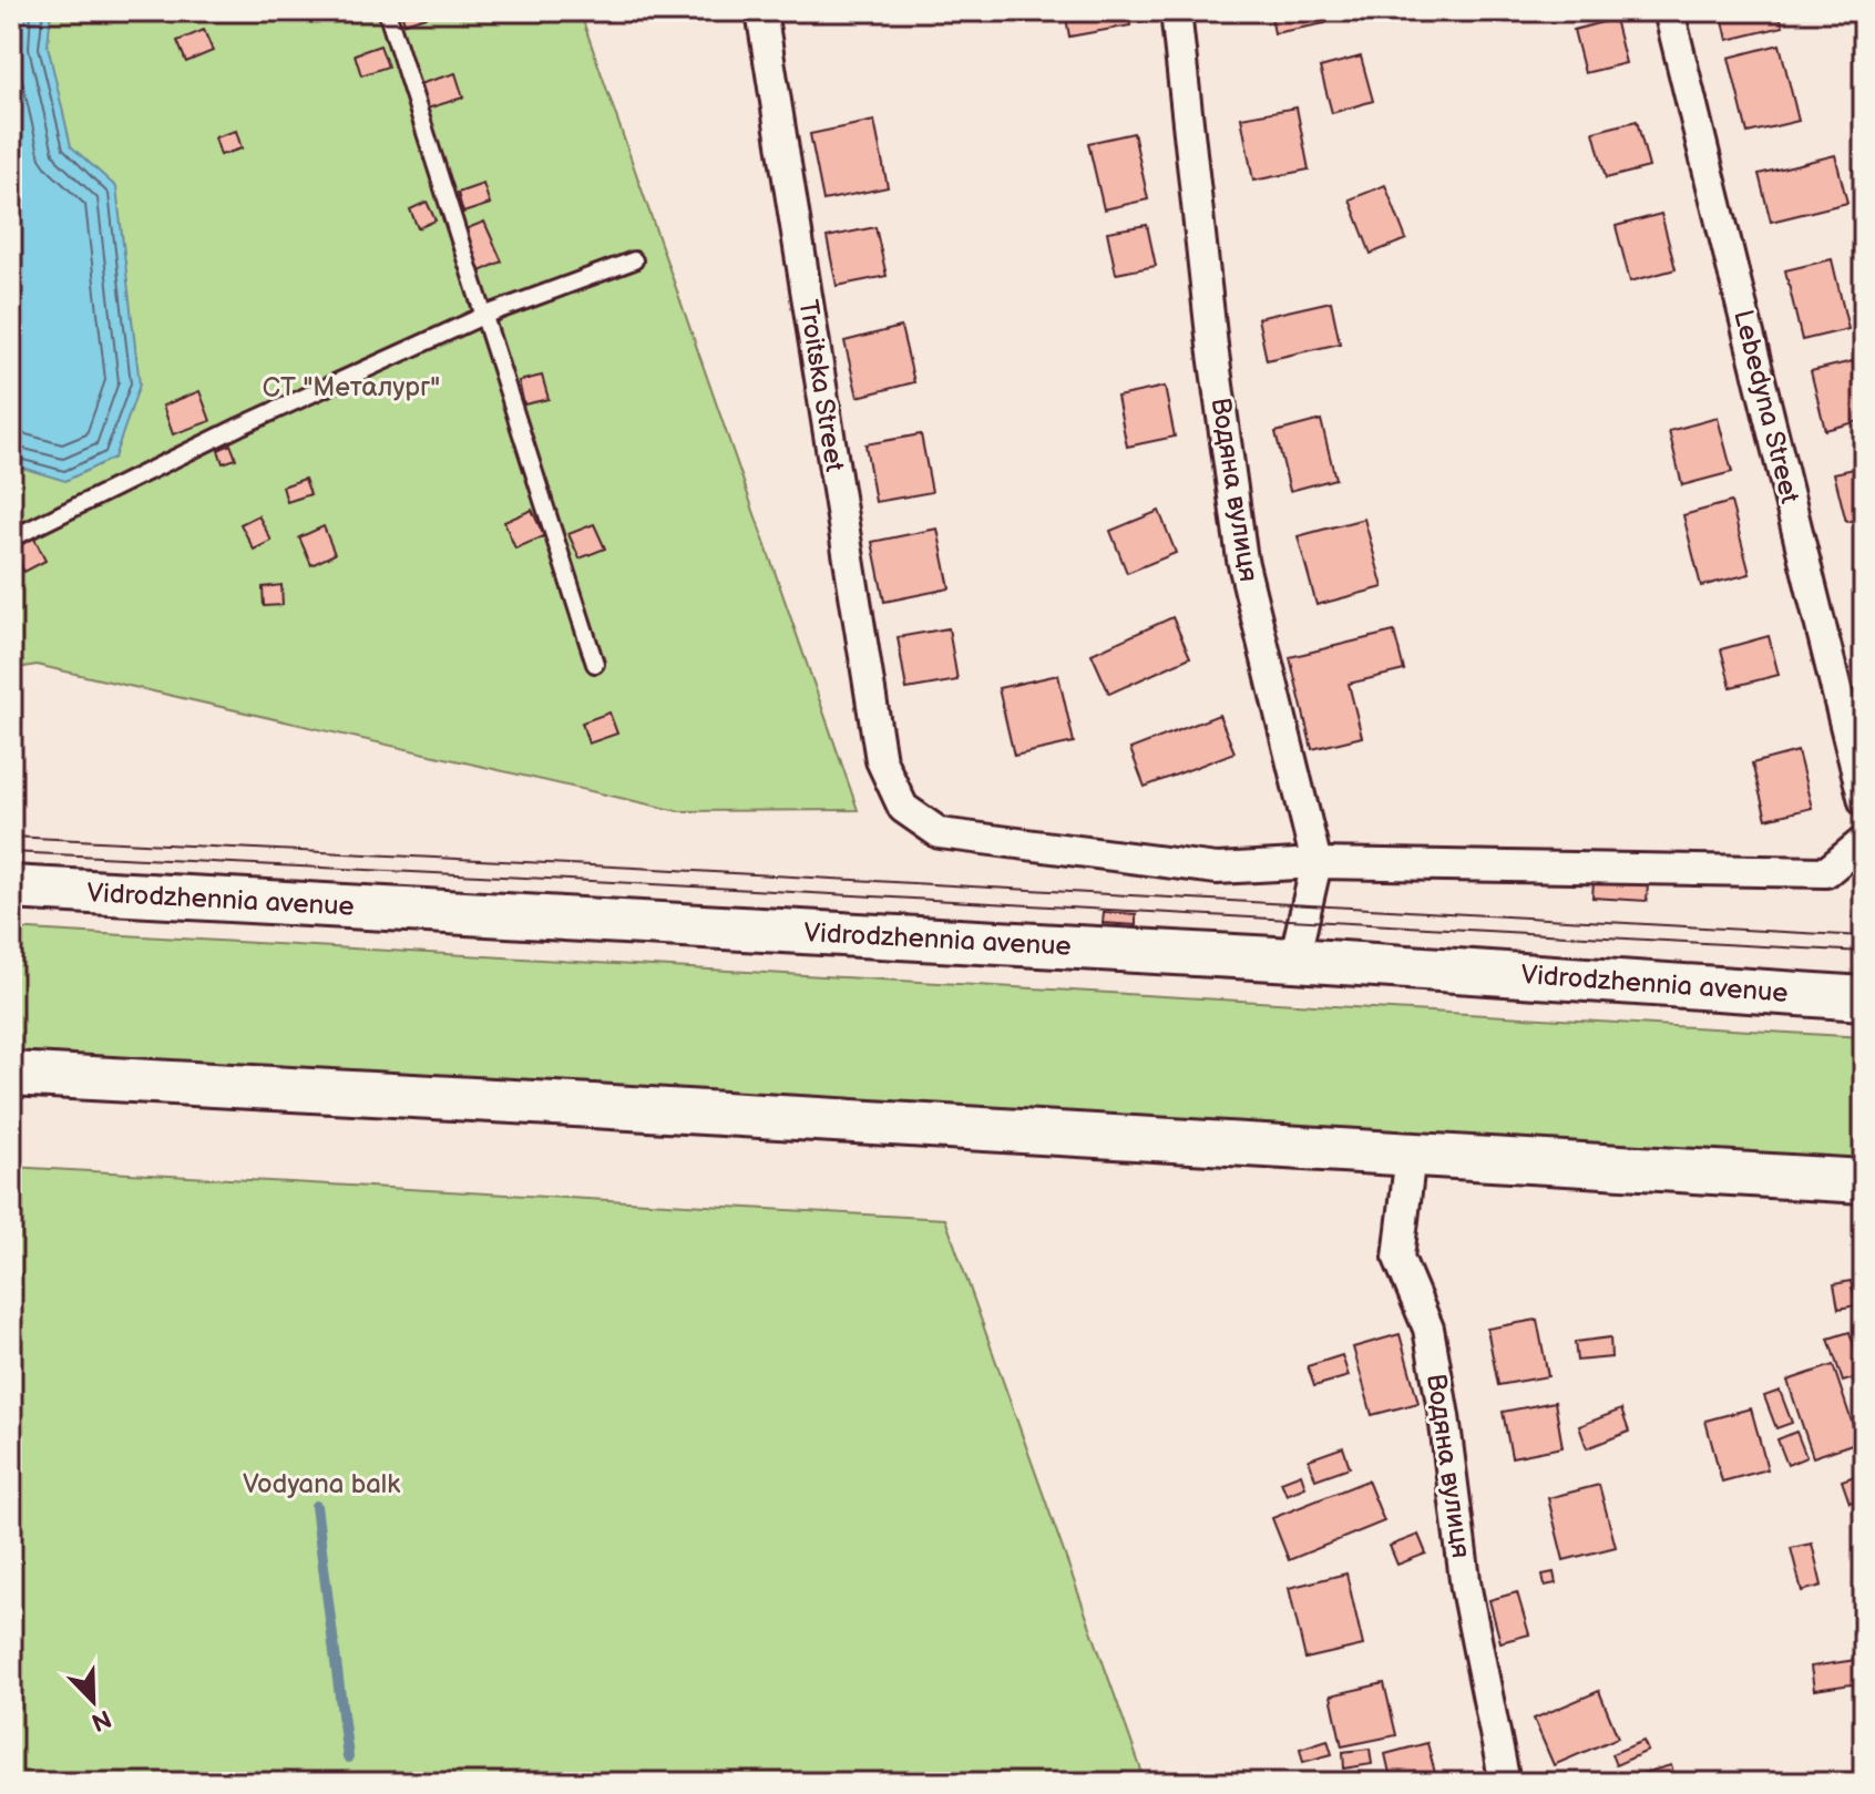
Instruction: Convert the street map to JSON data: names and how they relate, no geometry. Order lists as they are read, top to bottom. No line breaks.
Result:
{"streets":{"main road":["Vidrodzhennia avenue"],"street":["Troitska Street","Lebedyna Street","Водяна вулиця"]},"crossings":[["Troitska Street","Водяна вулиця"],["Водяна вулиця","Vidrodzhennia avenue"]],"parks":["СТ \"Металург\"","Vodyana balk"],"north":"bottom right"}
